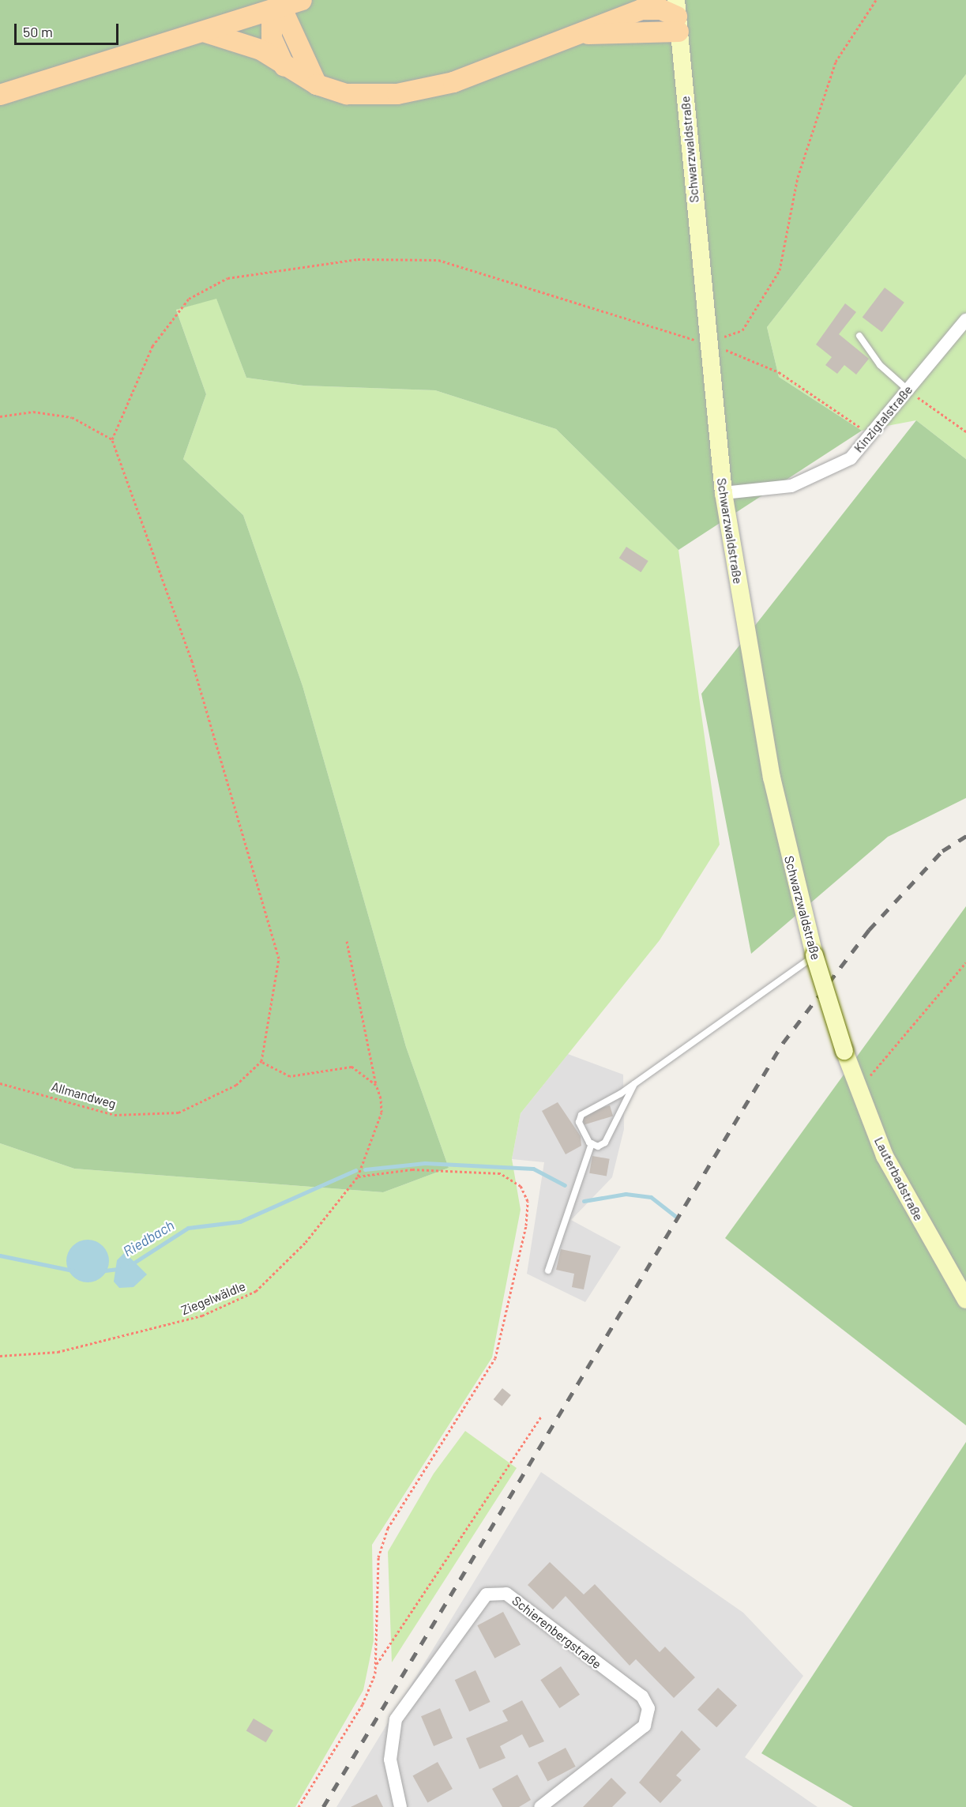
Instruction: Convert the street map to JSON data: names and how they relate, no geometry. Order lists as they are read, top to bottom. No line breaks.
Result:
{"streets":{"main road":["Schwarzwaldstraße","Lauterbadstraße"],"street":["Kinzigtalstraße","Schierenbergstraße"],"path":["Allmandweg","Ziegelwäldle"]},"crossings":[["Schwarzwaldstraße","Kinzigtalstraße"],["Schwarzwaldstraße","Lauterbadstraße"]],"water":["Riedbach"],"scale_bar":"50 m"}
